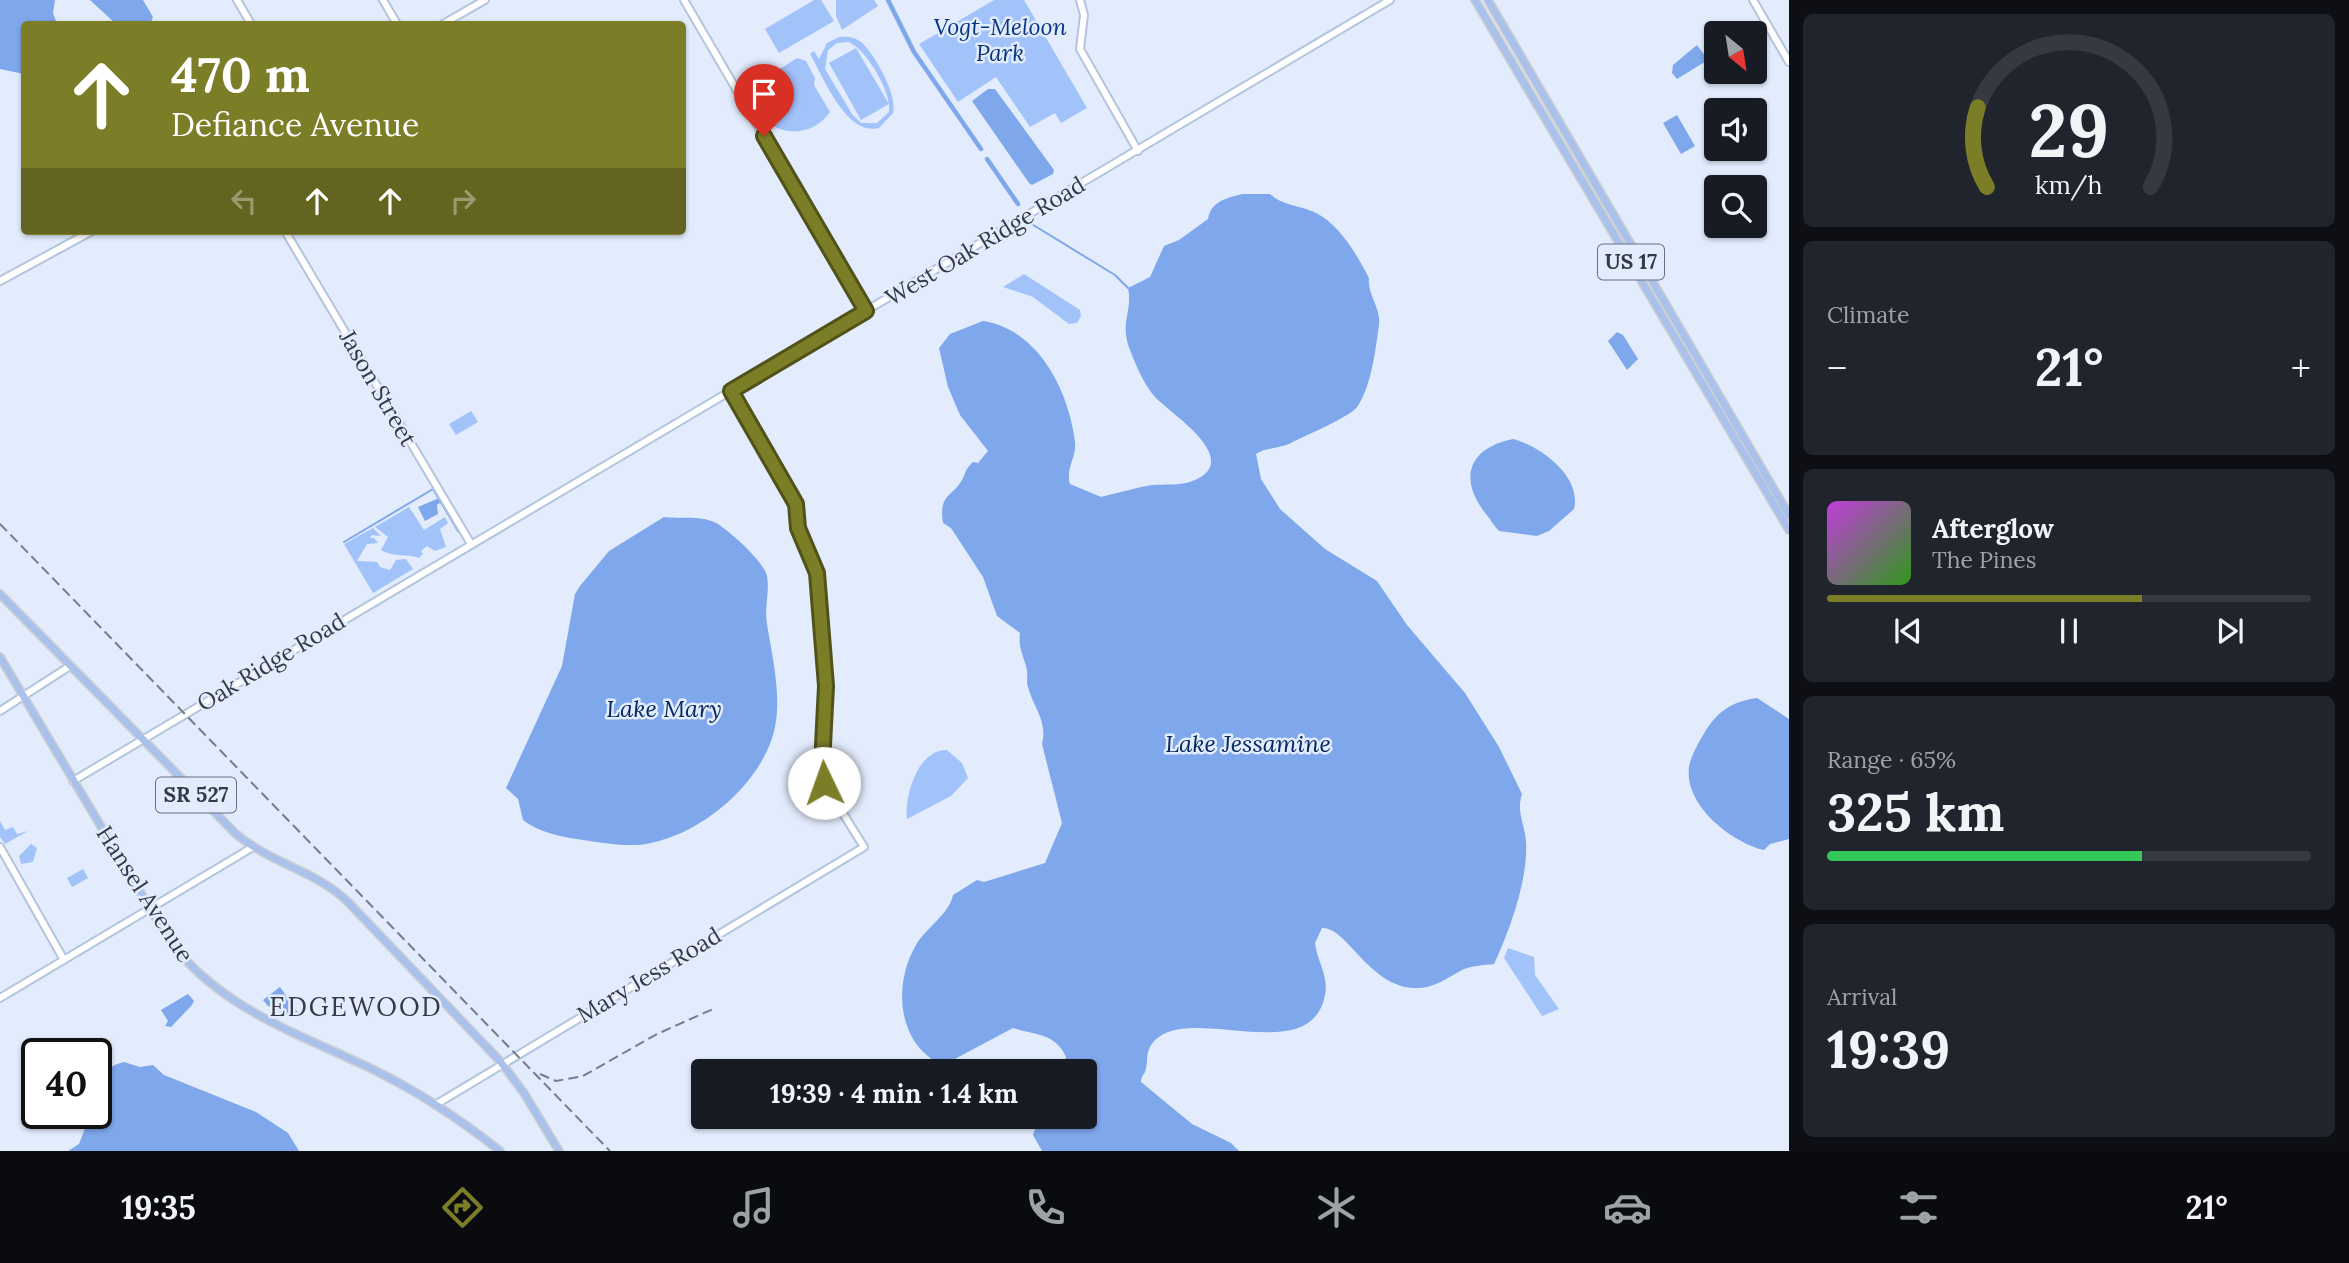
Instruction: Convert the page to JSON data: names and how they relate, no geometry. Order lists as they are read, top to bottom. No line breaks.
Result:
{"streets":{"main road":["US 17","SR 527","Hansel Avenue"],"street":["West Oak Ridge Road","Jason Street","Oak Ridge Road","Mary Jess Road"]},"crossings":[["West Oak Ridge Road","Jason Street"],["West Oak Ridge Road","Oak Ridge Road"],["West Oak Ridge Road","Mary Jess Road"],["Jason Street","Oak Ridge Road"],["Oak Ridge Road","SR 527"],["Oak Ridge Road","Hansel Avenue"],["SR 527","Mary Jess Road"],["Hansel Avenue","Mary Jess Road"]],"districts":["EDGEWOOD"],"water":["Lake Mary","Lake Jessamine"],"parks":["Vogt-Meloon Park"],"north":"bottom right","page":{"turn":["470 m","Defiance Avenue"],"tile":["Climate",["Range · 65%","325 km"],["Arrival","19:39"]],"heat":["−","21°","+"],"song":["Afterglow","The Pines"],"limit":"40","trip":"19:39 · 4 min · 1.4 km","tabs":["19:35","21°"],"gauge":["29","km/h"]}}
